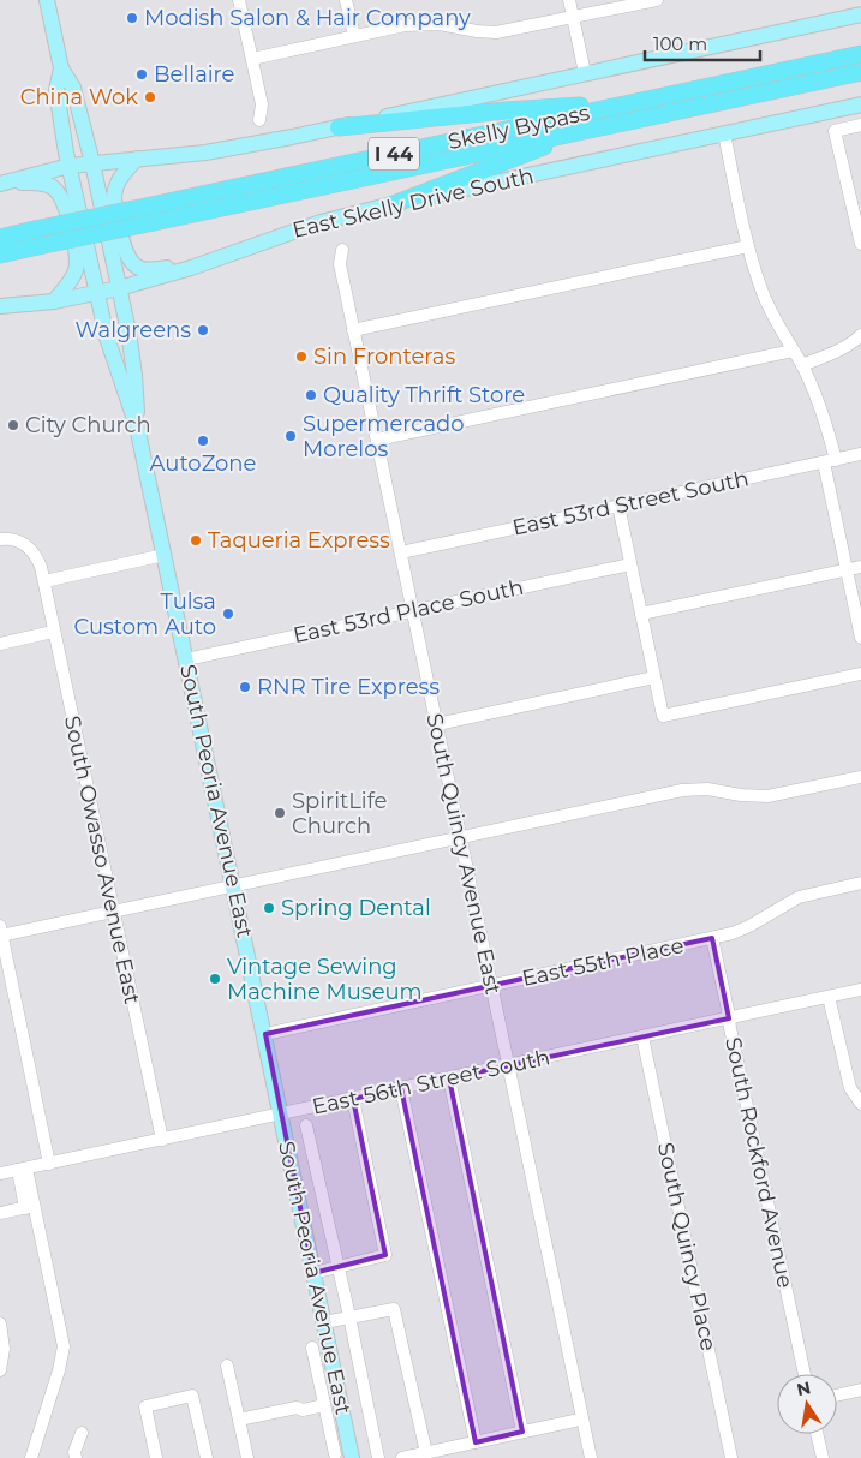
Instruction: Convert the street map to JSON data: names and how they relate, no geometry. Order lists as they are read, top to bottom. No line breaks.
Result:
{"streets":{"highway":["Skelly Bypass","I 44"],"main road":["East Skelly Drive South","South Peoria Avenue East"],"street":["East 53rd Street South","East 53rd Place South","South Quincy Avenue East","South Owasso Avenue East","East 55th Place","East 56th Street South","South Rockford Avenue","South Quincy Place"]},"crossings":[["East Skelly Drive South","South Peoria Avenue East"],["East 53rd Street South","South Quincy Avenue East"],["East 53rd Place South","South Peoria Avenue East"],["East 53rd Place South","South Quincy Avenue East"],["South Peoria Avenue East","East 55th Place"],["South Peoria Avenue East","East 56th Street South"],["South Quincy Avenue East","East 55th Place"],["South Quincy Avenue East","East 56th Street South"],["South Owasso Avenue East","East 56th Street South"],["East 55th Place","South Rockford Avenue"],["East 56th Street South","South Rockford Avenue"],["East 56th Street South","South Quincy Place"]],"places":["Modish Salon & Hair Company","Bellaire","China Wok","Walgreens","Sin Fronteras","Quality Thrift Store","City Church","Supermercado Morelos","AutoZone","Taqueria Express","Tulsa Custom Auto","RNR Tire Express","SpiritLife Church","Spring Dental","Vintage Sewing Machine Museum"],"scale_bar":"100 m","north":"top"}
